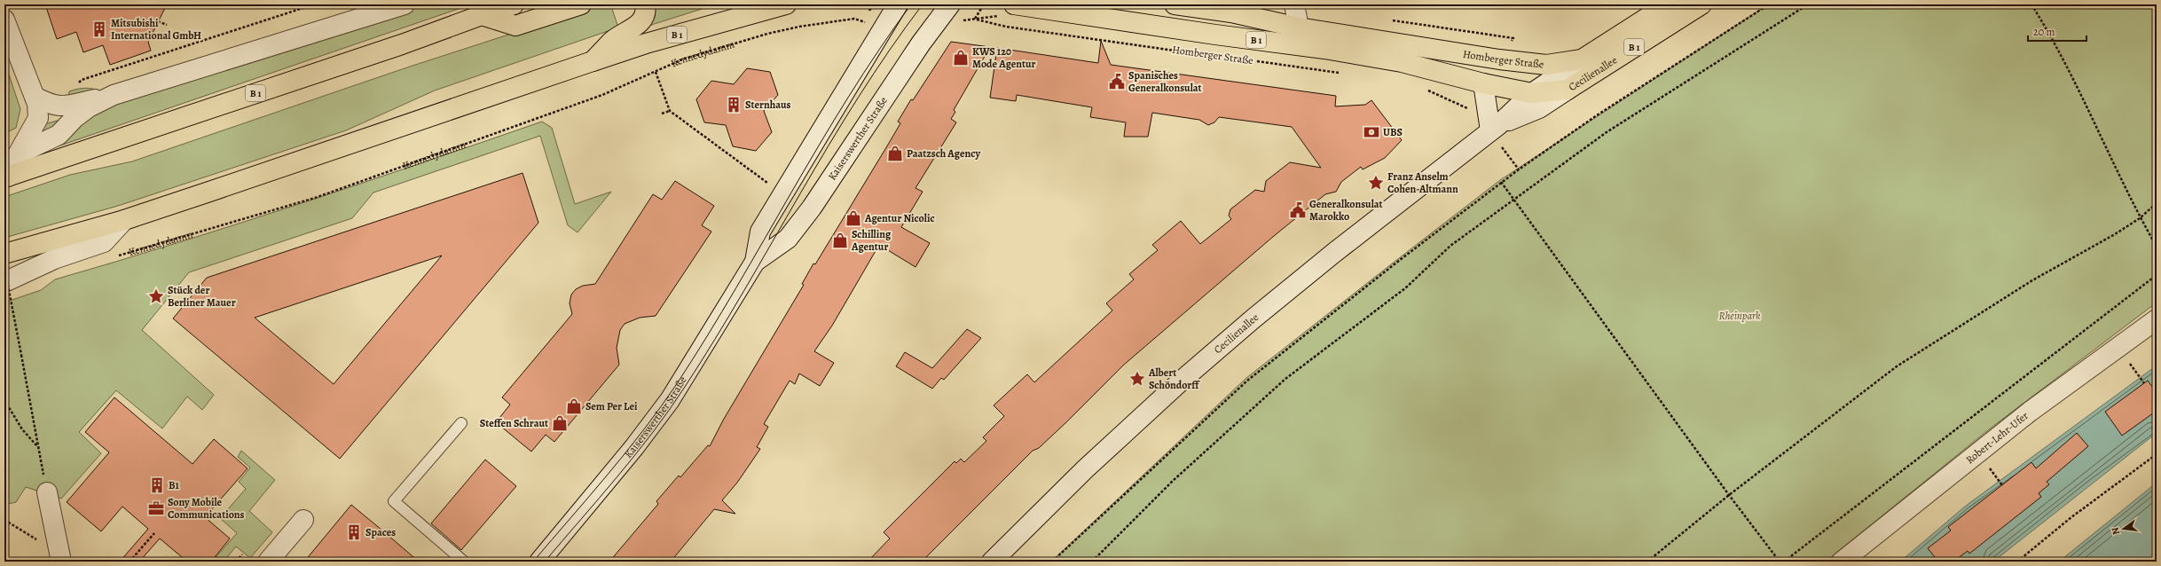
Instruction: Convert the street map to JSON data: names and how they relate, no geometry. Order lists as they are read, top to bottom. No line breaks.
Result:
{"streets":{"main road":["B 1","Homberger Straße","Cecilienallee"],"street":["Kaiserswerther Straße","Robert-Lehr-Ufer"],"path":["Kennedydamm"]},"crossings":[["B 1","Homberger Straße"],["B 1","Cecilienallee"],["Homberger Straße","Cecilienallee"]],"parks":["Rheinpark"],"places":{"building":["Mitsubishi International GmbH","Sternhaus","B1","Spaces"],"shop":["KWS 120 Mode Agentur","Paatzsch Agency","Agentur Nicolic","Schilling Agentur","Sem Per Lei","Steffen Schraut"],"public building":["Spanisches Generalkonsulat","Generalkonsulat Marokko"],"bank":["UBS"],"place":["Franz Anselm Cohen-Altmann","Stück der Berliner Mauer","Albert Schöndorff"],"office":["Sony Mobile Communications"]},"scale_bar":"20 m","north":"left"}
